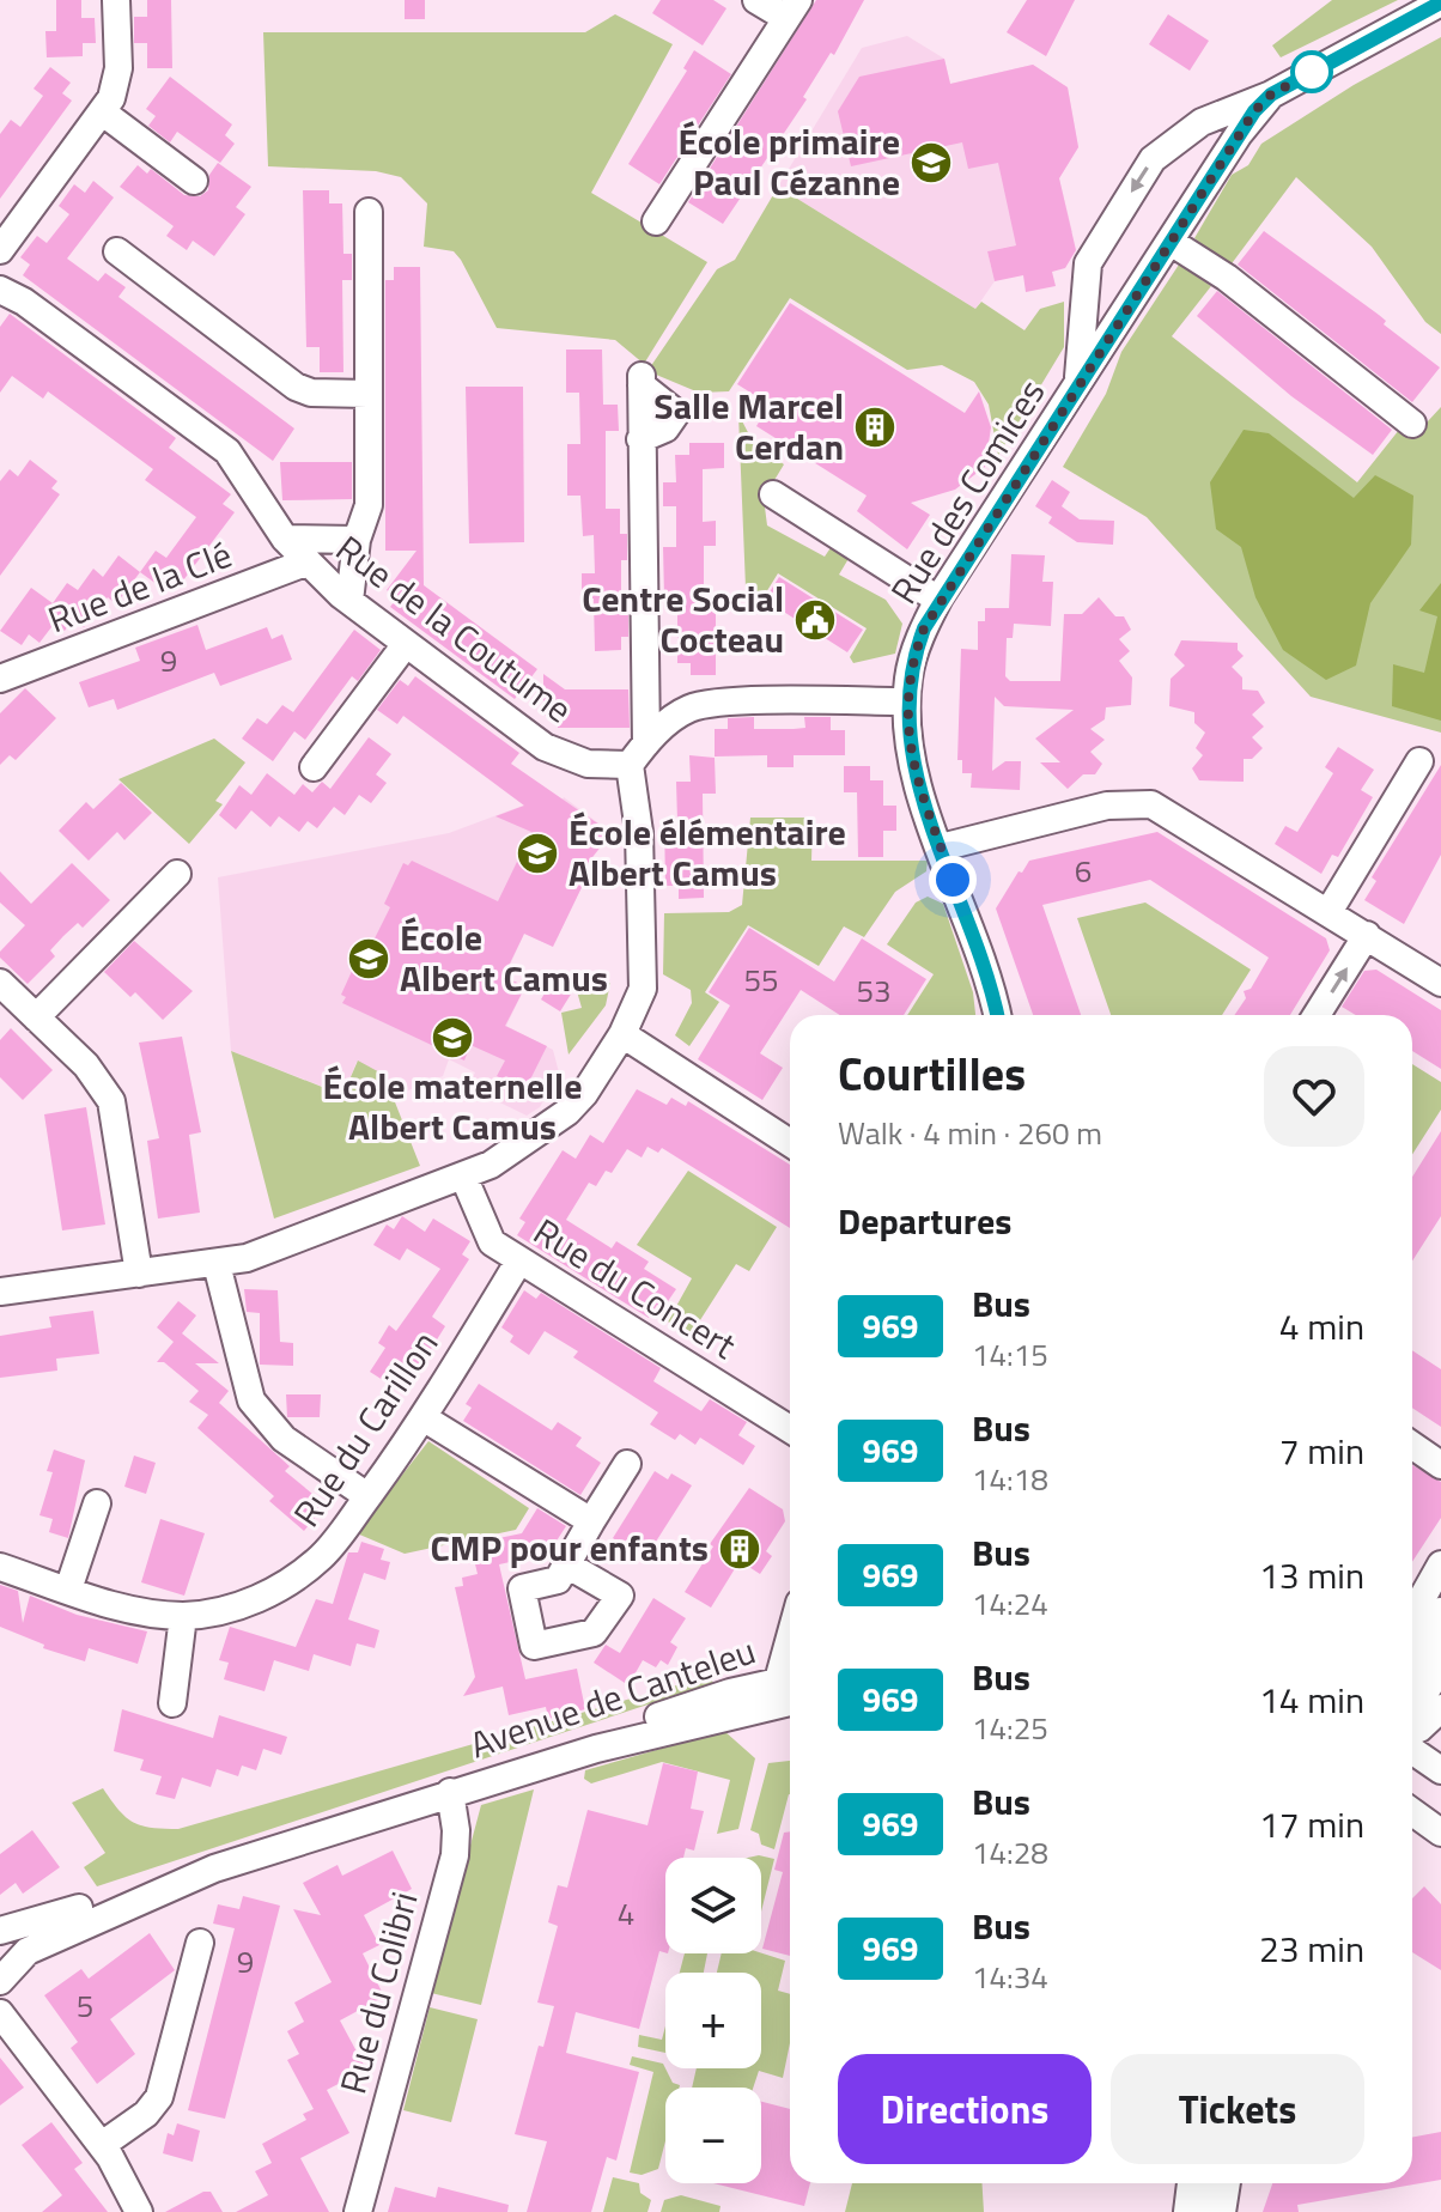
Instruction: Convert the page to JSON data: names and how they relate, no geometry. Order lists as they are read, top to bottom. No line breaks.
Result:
{"streets":{"street":["Rue des Comices","Rue de la Clé","Rue de la Coutume","Rue du Concert","Rue du Carillon","Avenue de Canteleu","Rue du Colibri"]},"crossings":[["Rue de la Clé","Rue de la Coutume"],["Rue du Concert","Rue du Carillon"],["Avenue de Canteleu","Rue du Colibri"]],"places":{"school or university":["École primaire Paul Cézanne","École élémentaire Albert Camus","École Albert Camus","École maternelle Albert Camus"],"building":["Salle Marcel Cerdan","CMP pour enfants"],"public building":["Centre Social Cocteau"]},"lines":["bus line 969"],"house_numbers":["9","6","55","53","4","9","5"],"page":{"heading":[["Courtilles","Walk · 4 min · 260 m"],"Departures"],"list":[{"mark":"969","name":"Bus","note":"14:15","value":"4 min"},{"mark":"969","name":"Bus","note":"14:18","value":"7 min"},{"mark":"969","name":"Bus","note":"14:24","value":"13 min"},{"mark":"969","name":"Bus","note":"14:25","value":"14 min"},{"mark":"969","name":"Bus","note":"14:28","value":"17 min"},{"mark":"969","name":"Bus","note":"14:34","value":"23 min"}],"map_buttons":["+","−"],"buttons":["Directions","Tickets"]}}
